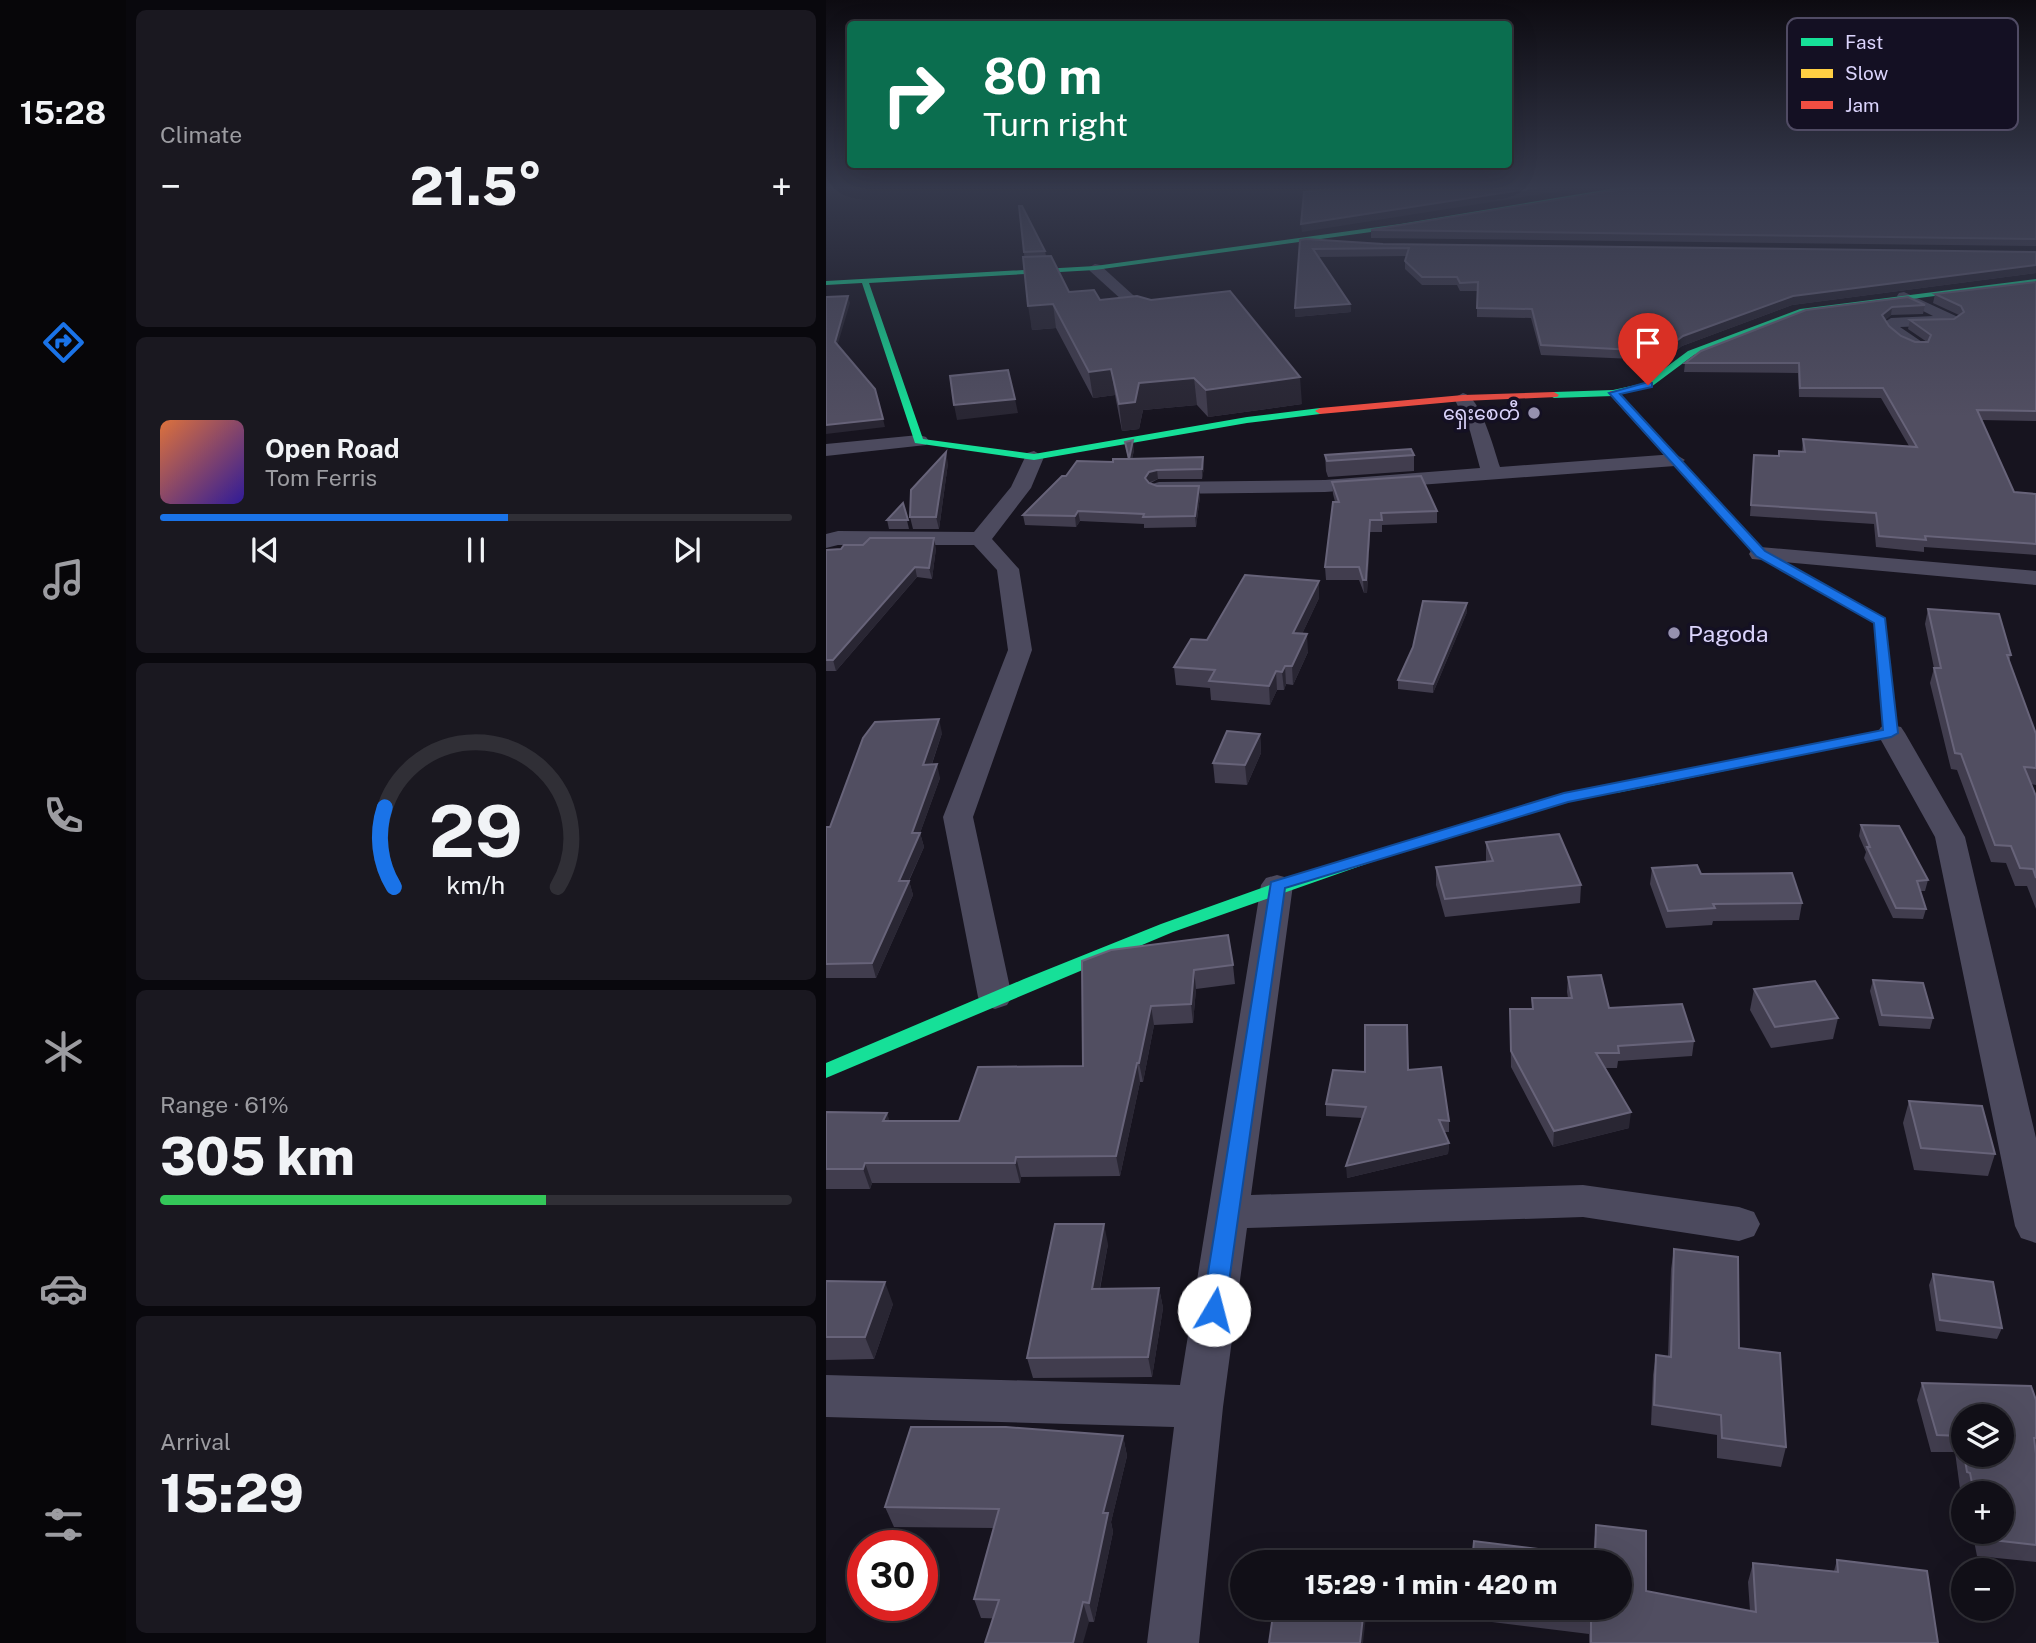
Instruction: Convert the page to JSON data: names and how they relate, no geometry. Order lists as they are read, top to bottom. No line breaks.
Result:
{"places":["ရှေးစေတီ","Pagoda"],"legend":["Fast","Slow","Jam"],"page":{"tabs":"15:28","tile":["Climate",["Range · 61%","305 km"],["Arrival","15:29"]],"turn":["80 m","Turn right"],"heat":["−","21.5°","+"],"song":["Open Road","Tom Ferris"],"map_buttons":["+","−"],"limit":"30","trip":"15:29 · 1 min · 420 m","gauge":["29","km/h"]}}
